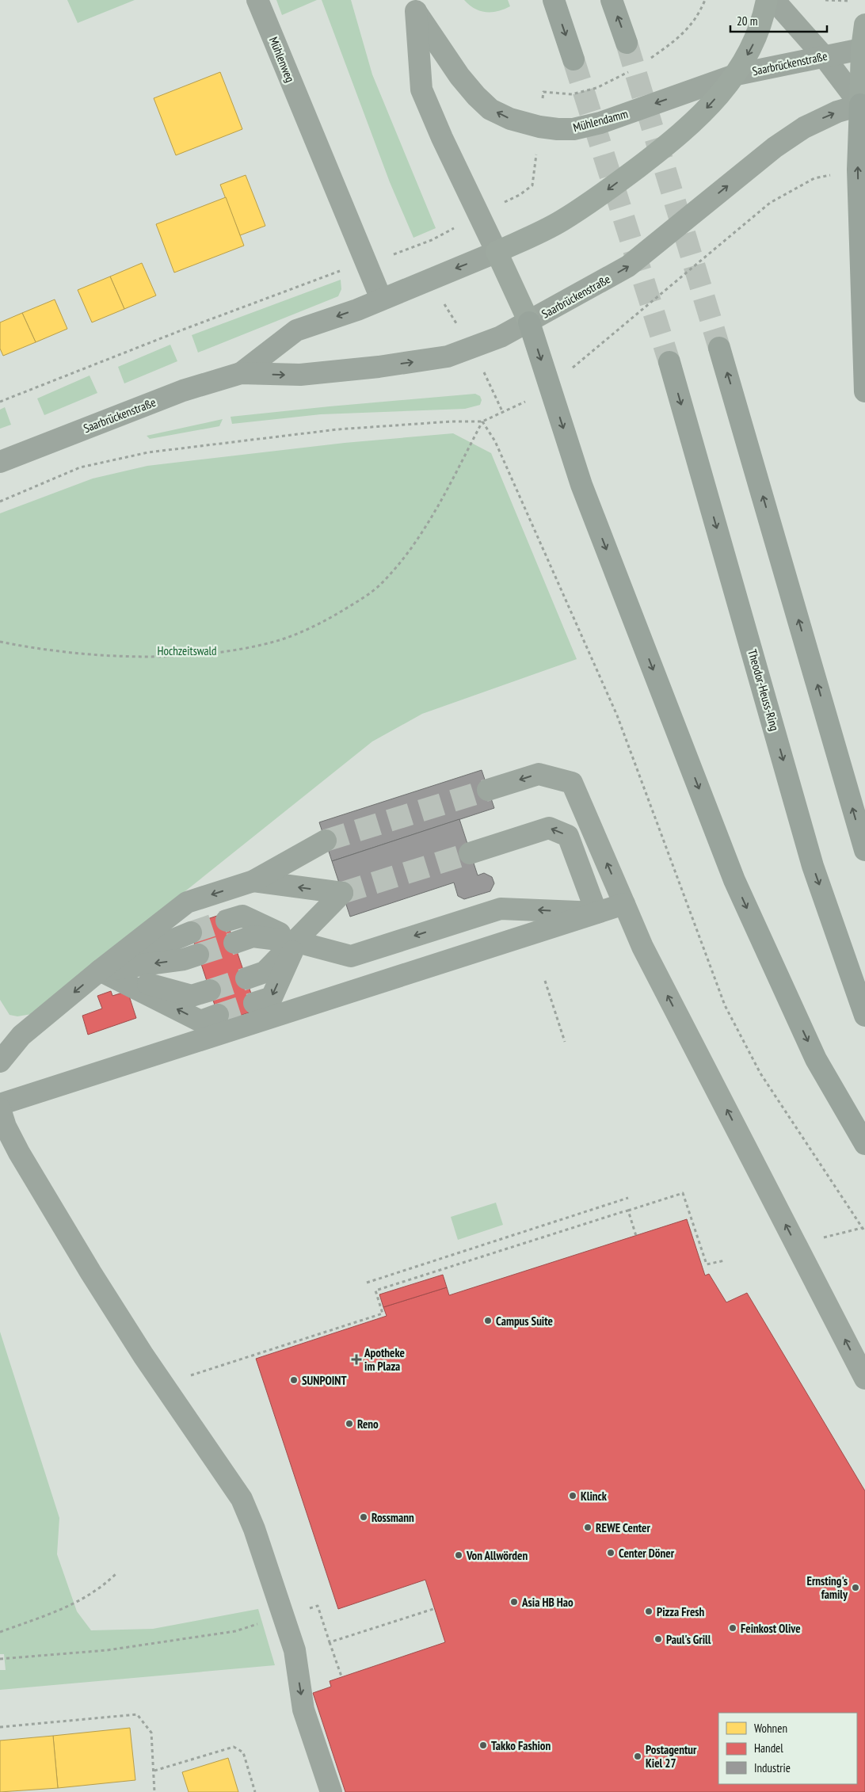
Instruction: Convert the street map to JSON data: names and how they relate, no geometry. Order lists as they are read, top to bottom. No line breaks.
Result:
{"streets":{"highway":["Theodor-Heuss-Ring"],"main road":["Saarbrückenstraße","Mühlendamm"],"street":["Mühlenweg"]},"crossings":[["Mühlenweg","Saarbrückenstraße"],["Saarbrückenstraße","Mühlendamm"]],"one_way":["Mühlendamm"],"parks":["Hochzeitswald"],"places":{"other":["Campus Suite","SUNPOINT","Reno","Klinck","Rossmann","REWE Center","Center Döner","Von Allwörden","Ernsting's family","Asia HB Hao","Pizza Fresh","Feinkost Olive","Paul's Grill","Takko Fashion","Postagentur Kiel 27"],"health":["Apotheke im Plaza"]},"legend":["Wohnen","Handel","Industrie"],"scale_bar":"20 m"}
